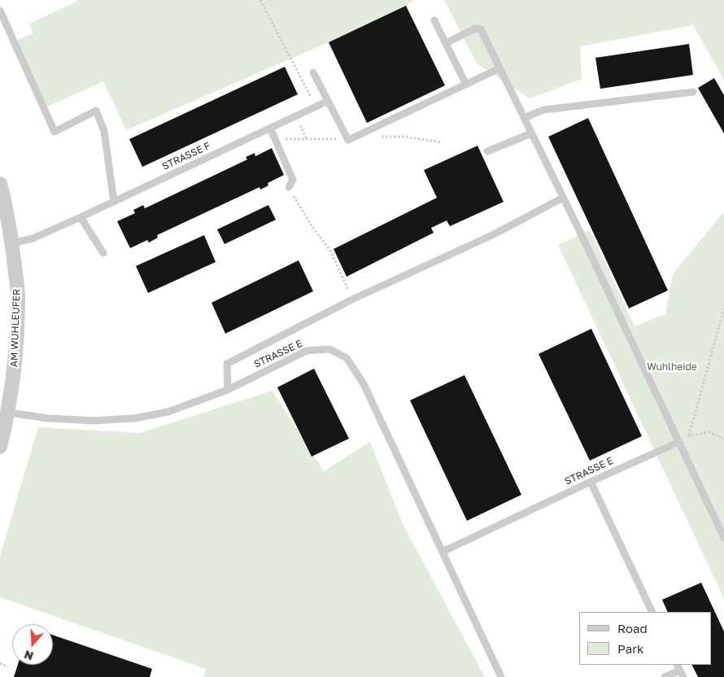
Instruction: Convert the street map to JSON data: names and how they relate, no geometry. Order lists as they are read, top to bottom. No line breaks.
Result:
{"streets":{"street":["AM WUHLEUFER"],"lane":["STRASSE F","STRASSE E"]},"crossings":[["STRASSE F","AM WUHLEUFER"],["AM WUHLEUFER","STRASSE E"]],"parks":["Wuhlheide"],"legend":["Road","Park"],"north":"bottom"}
